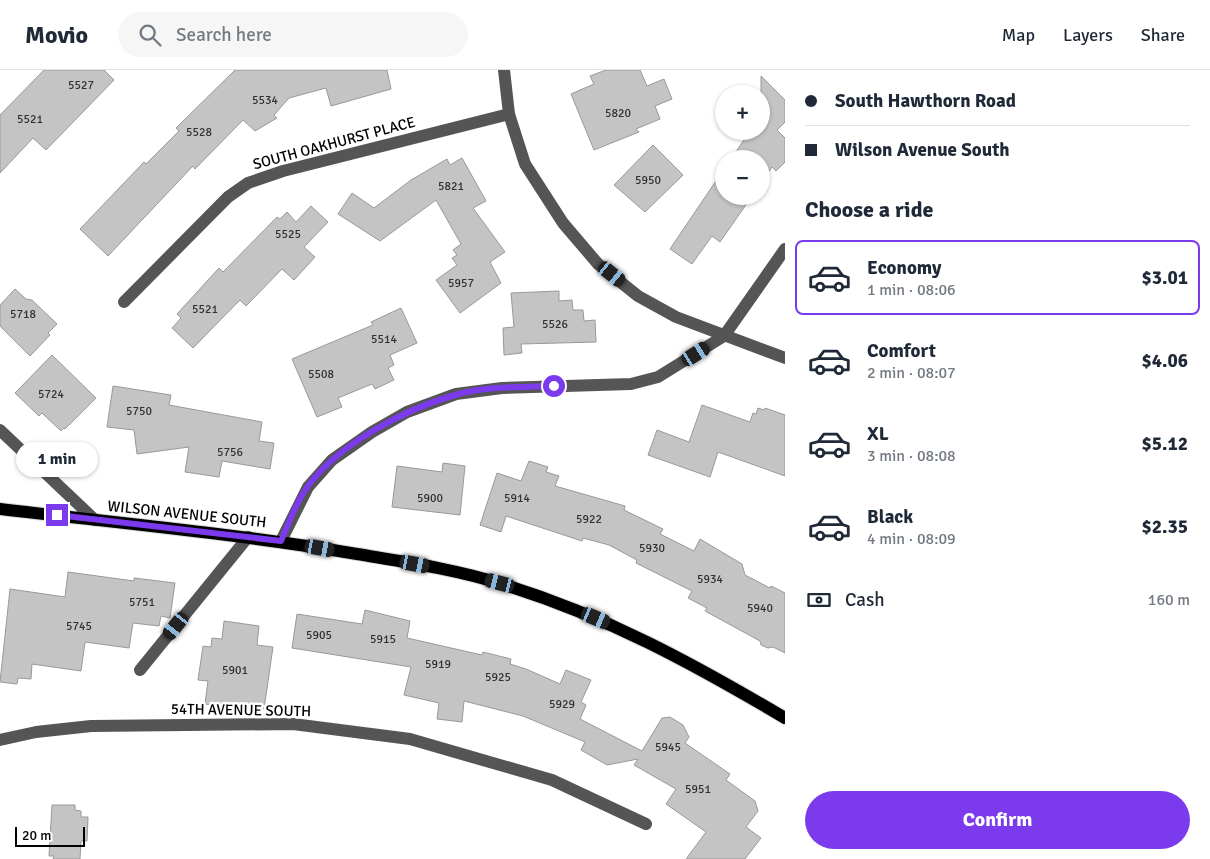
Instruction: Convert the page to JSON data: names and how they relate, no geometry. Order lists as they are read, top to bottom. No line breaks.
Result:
{"streets":{"main road":["WILSON AVENUE SOUTH"],"street":["SOUTH OAKHURST PLACE","54TH AVENUE SOUTH"]},"house_numbers":["5527","5534","5820","5521","5528","5950","5821","5525","5957","5521","5718","5526","5514","5508","5724","5750","5756","5900","5914","5922","5930","5934","5751","5940","5745","5905","5915","5919","5901","5925","5929","5945","5951"],"scale_bar":"20 m","page":{"header":"Movio","search":"Search here","nav":["Map","Layers","Share"],"banner":["South Hawthorn Road","Wilson Avenue South"],"map_buttons":["+","−"],"heading":"Choose a ride","list":[{"name":"Economy","note":"1 min · 08:06","value":"$3.01"},{"name":"Comfort","note":"2 min · 08:07","value":"$4.06"},{"name":"XL","note":"3 min · 08:08","value":"$5.12"},{"name":"Black","note":"4 min · 08:09","value":"$2.35"}],"bubble":"1 min","pay":["Cash","160 m"],"buttons":"Confirm","scale":"20 m"}}
